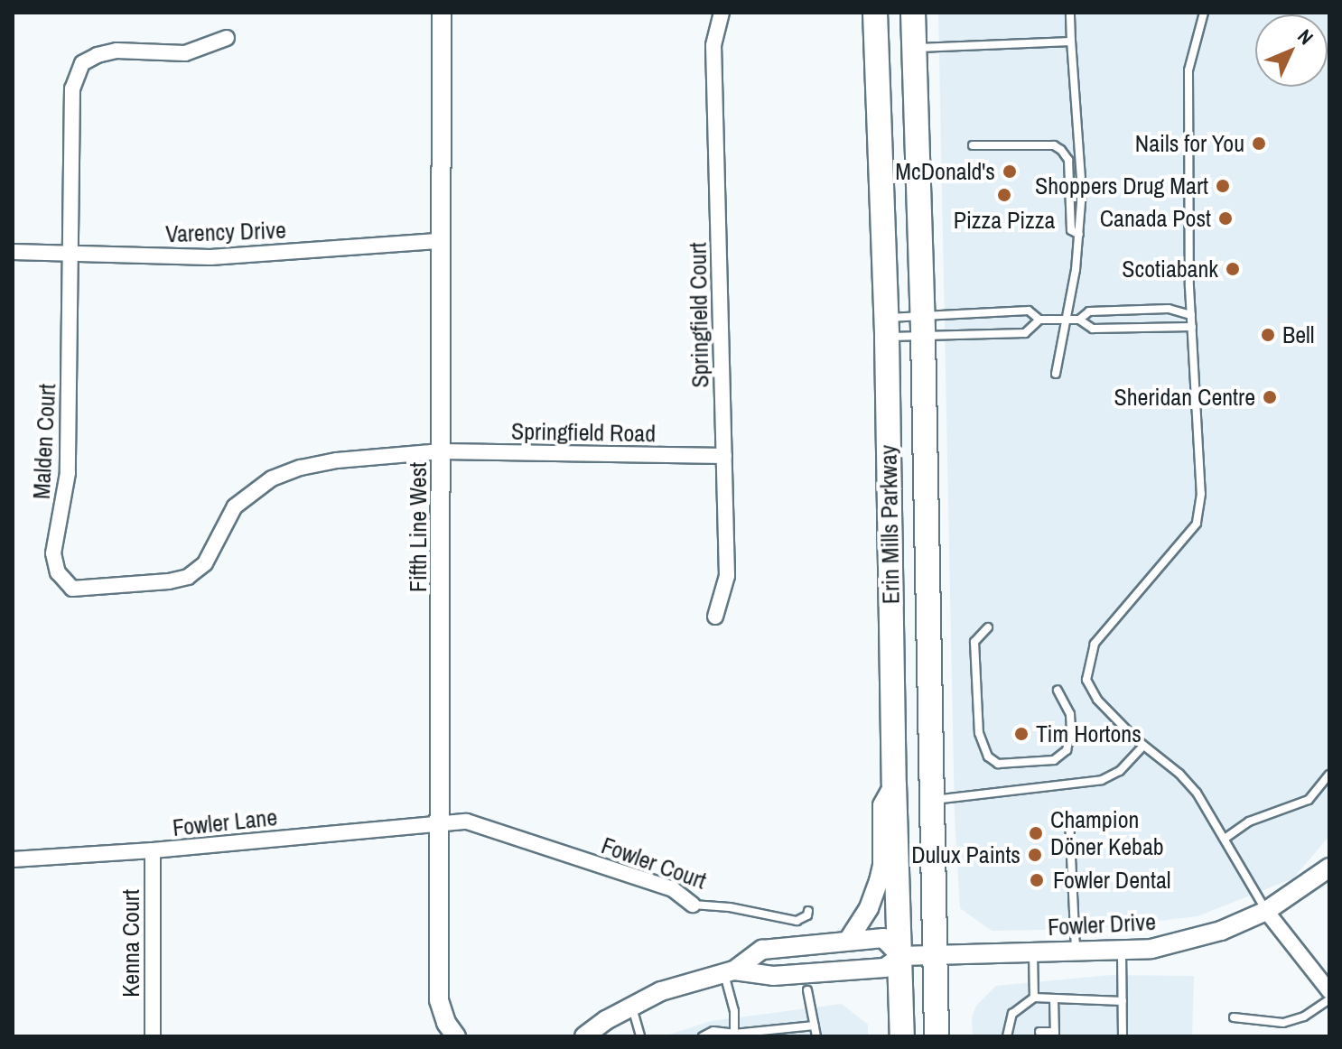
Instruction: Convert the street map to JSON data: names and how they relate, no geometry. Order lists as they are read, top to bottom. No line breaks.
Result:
{"streets":{"main road":["Erin Mills Parkway"],"street":["Varency Drive","Springfield Court","Springfield Road","Malden Court","Fifth Line West","Fowler Lane","Fowler Court","Fowler Drive","Kenna Court"]},"crossings":[["Varency Drive","Malden Court"],["Varency Drive","Fifth Line West"],["Springfield Court","Springfield Road"],["Springfield Road","Malden Court"],["Springfield Road","Fifth Line West"],["Malden Court","Fifth Line West"],["Erin Mills Parkway","Fowler Drive"],["Fifth Line West","Fowler Lane"],["Fifth Line West","Fowler Court"],["Fowler Lane","Fowler Court"],["Fowler Lane","Kenna Court"]],"places":["Nails for You","McDonald's","Shoppers Drug Mart","Pizza Pizza","Canada Post","Scotiabank","Bell","Sheridan Centre","Tim Hortons","Champion Döner Kebab","Dulux Paints","Fowler Dental"],"north":"top right"}
